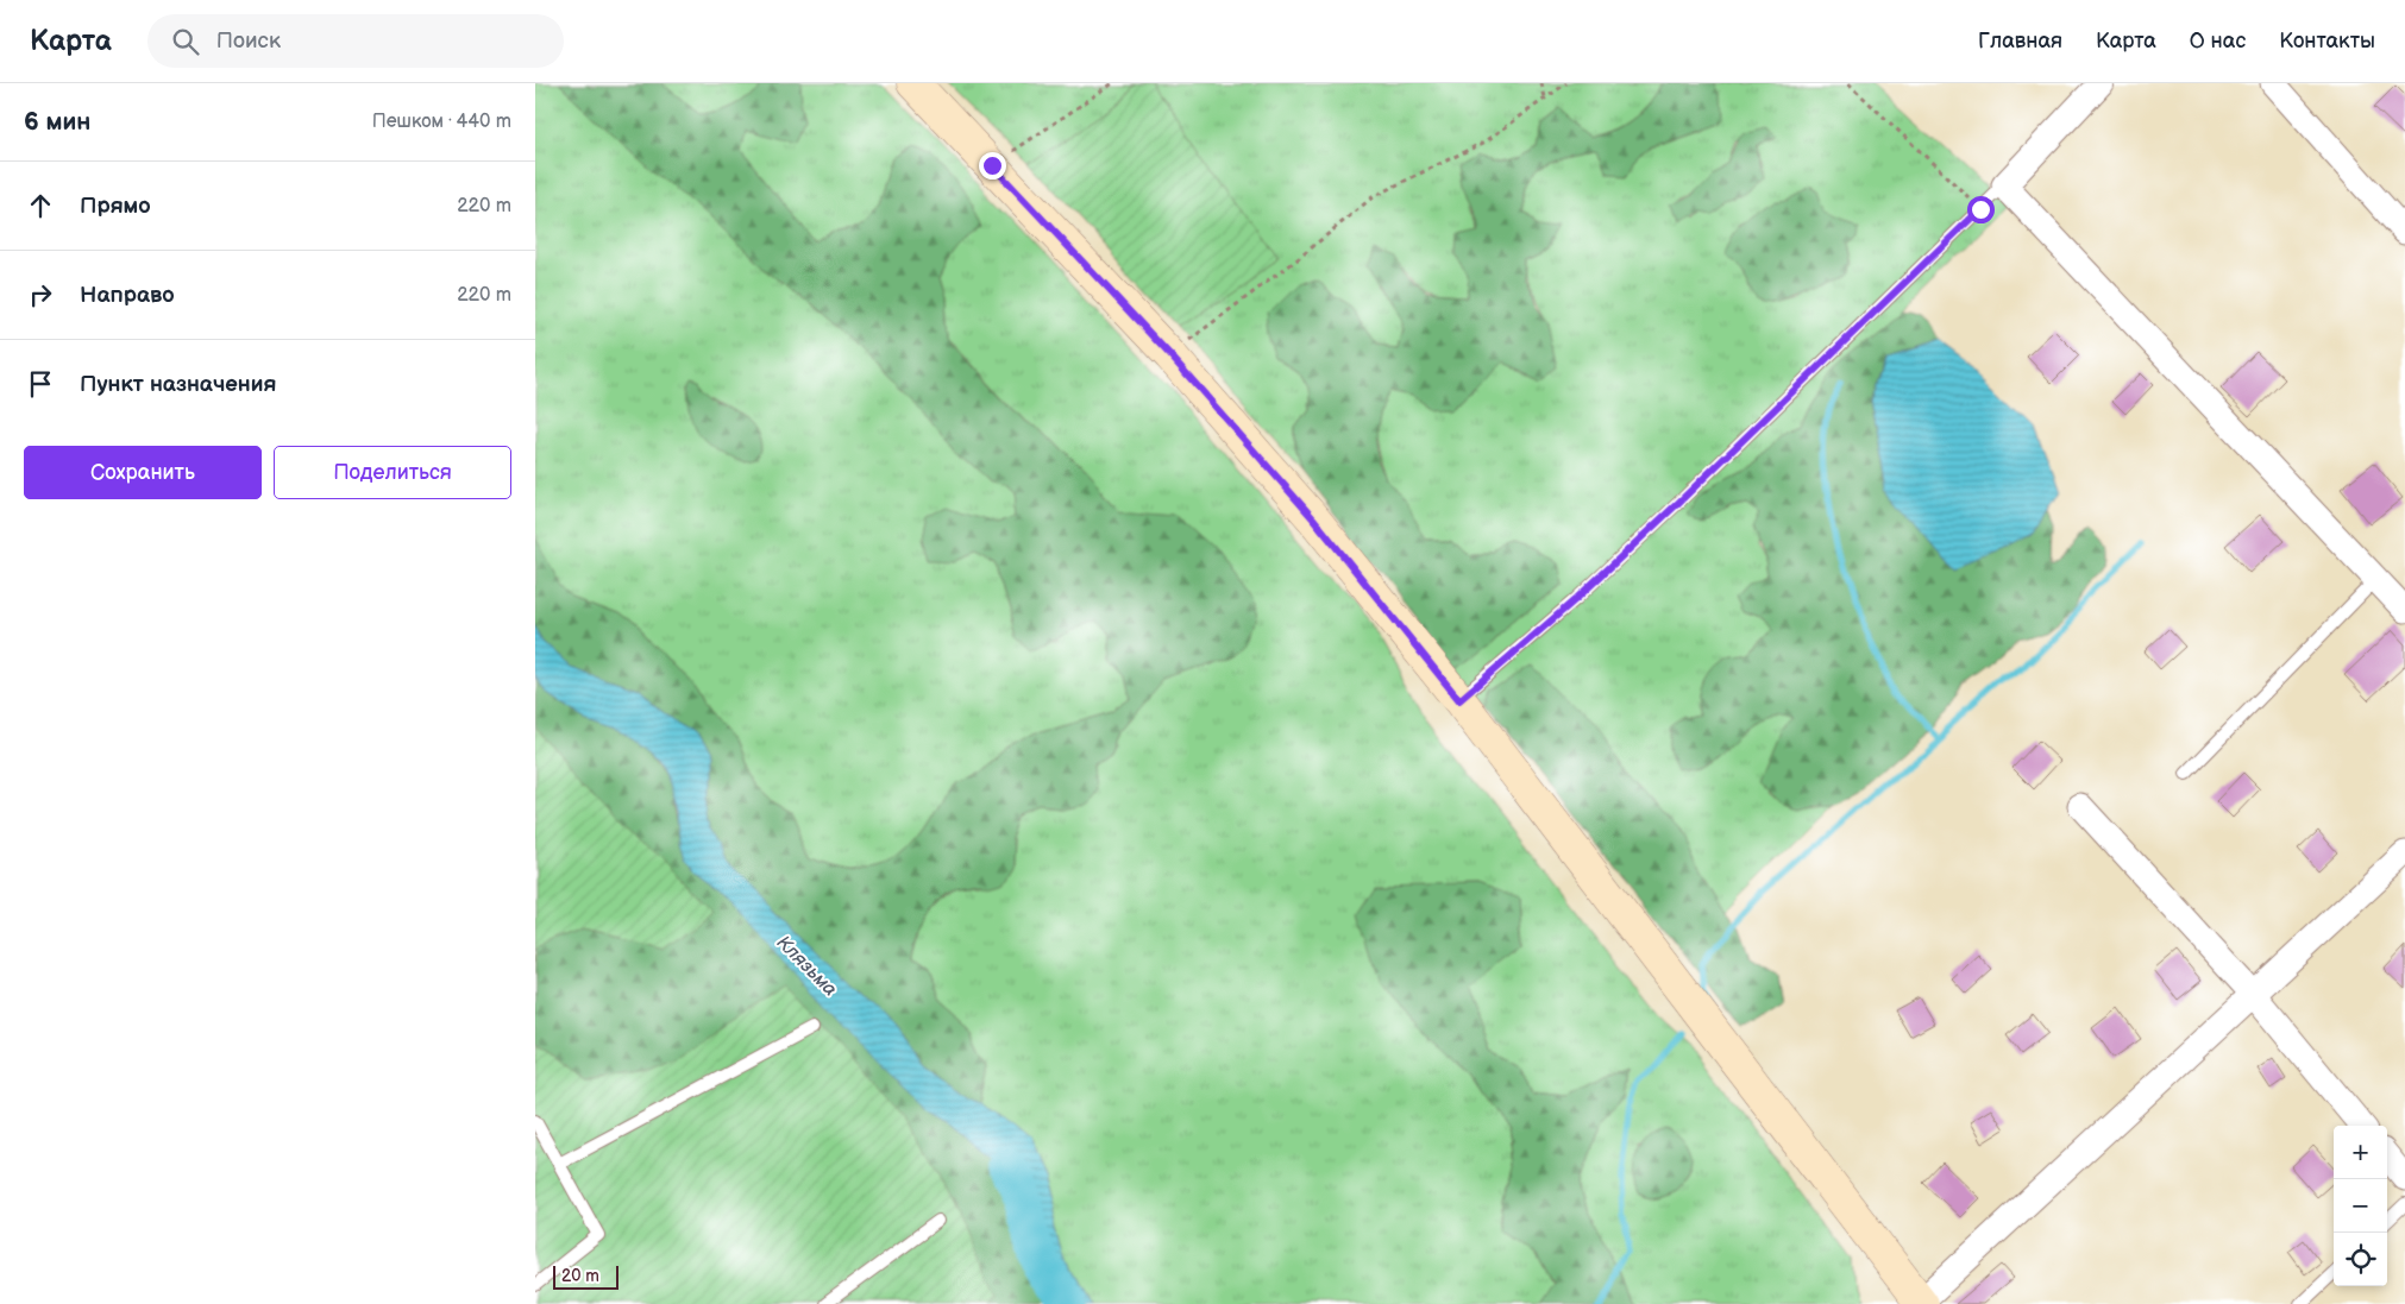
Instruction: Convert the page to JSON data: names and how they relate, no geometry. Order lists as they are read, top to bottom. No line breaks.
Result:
{"water":["Клязьма"],"scale_bar":"20 m","page":{"header":"Карта","search":"Поиск","nav":["Главная","Карта","О нас","Контакты"],"heading":["6 мин","Пешком · 440 m"],"list":[["Прямо","220 m"],["Направо","220 m"],"Пункт назначения"],"buttons":["Сохранить","Поделиться"],"map_buttons":["+","−"],"scale":"20 m"}}
